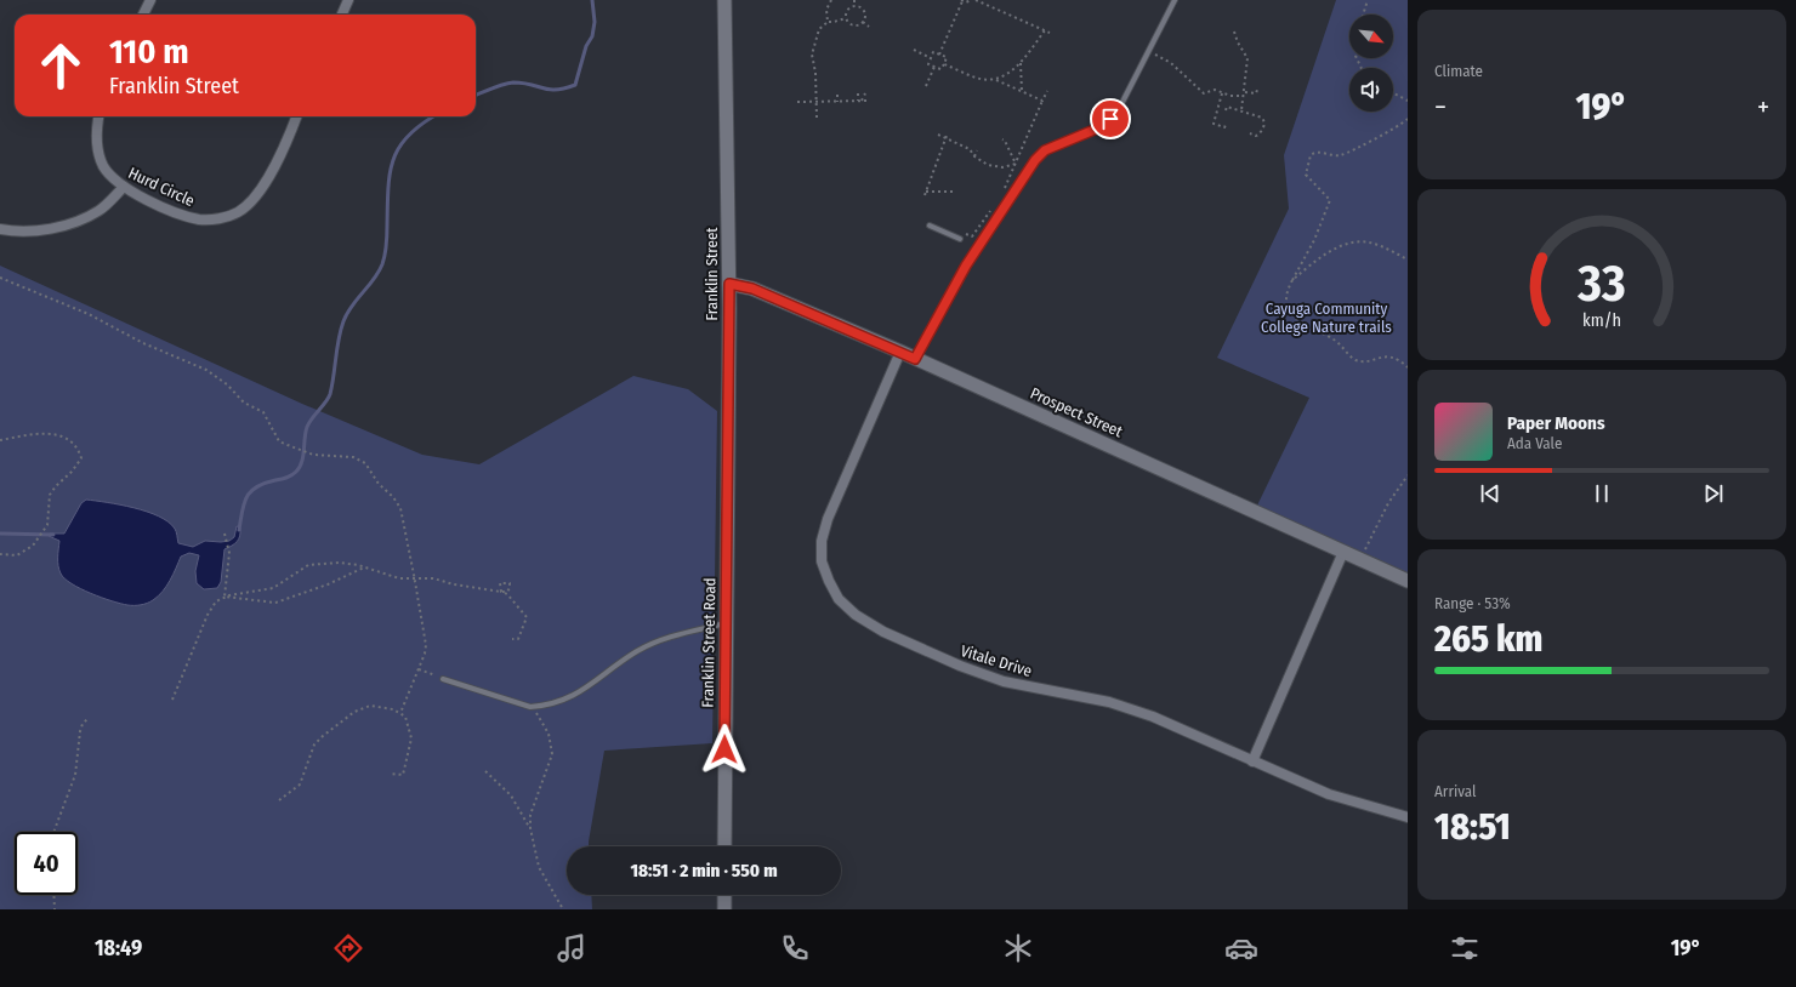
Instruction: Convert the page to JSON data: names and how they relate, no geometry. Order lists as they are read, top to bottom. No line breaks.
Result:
{"streets":{"street":["Hurd Circle","Franklin Street","Prospect Street","Franklin Street Road","Vitale Drive"]},"crossings":[["Franklin Street","Prospect Street"],["Franklin Street","Franklin Street Road"],["Prospect Street","Vitale Drive"]],"parks":["Cayuga Community College Nature trails"],"north":"bottom right","page":{"tile":["Climate",["Range · 53%","265 km"],["Arrival","18:51"]],"turn":["110 m","Franklin Street"],"heat":["−","19°","+"],"song":["Paper Moons","Ada Vale"],"limit":"40","trip":"18:51 · 2 min · 550 m","tabs":["18:49","19°"],"gauge":["33","km/h"]}}
